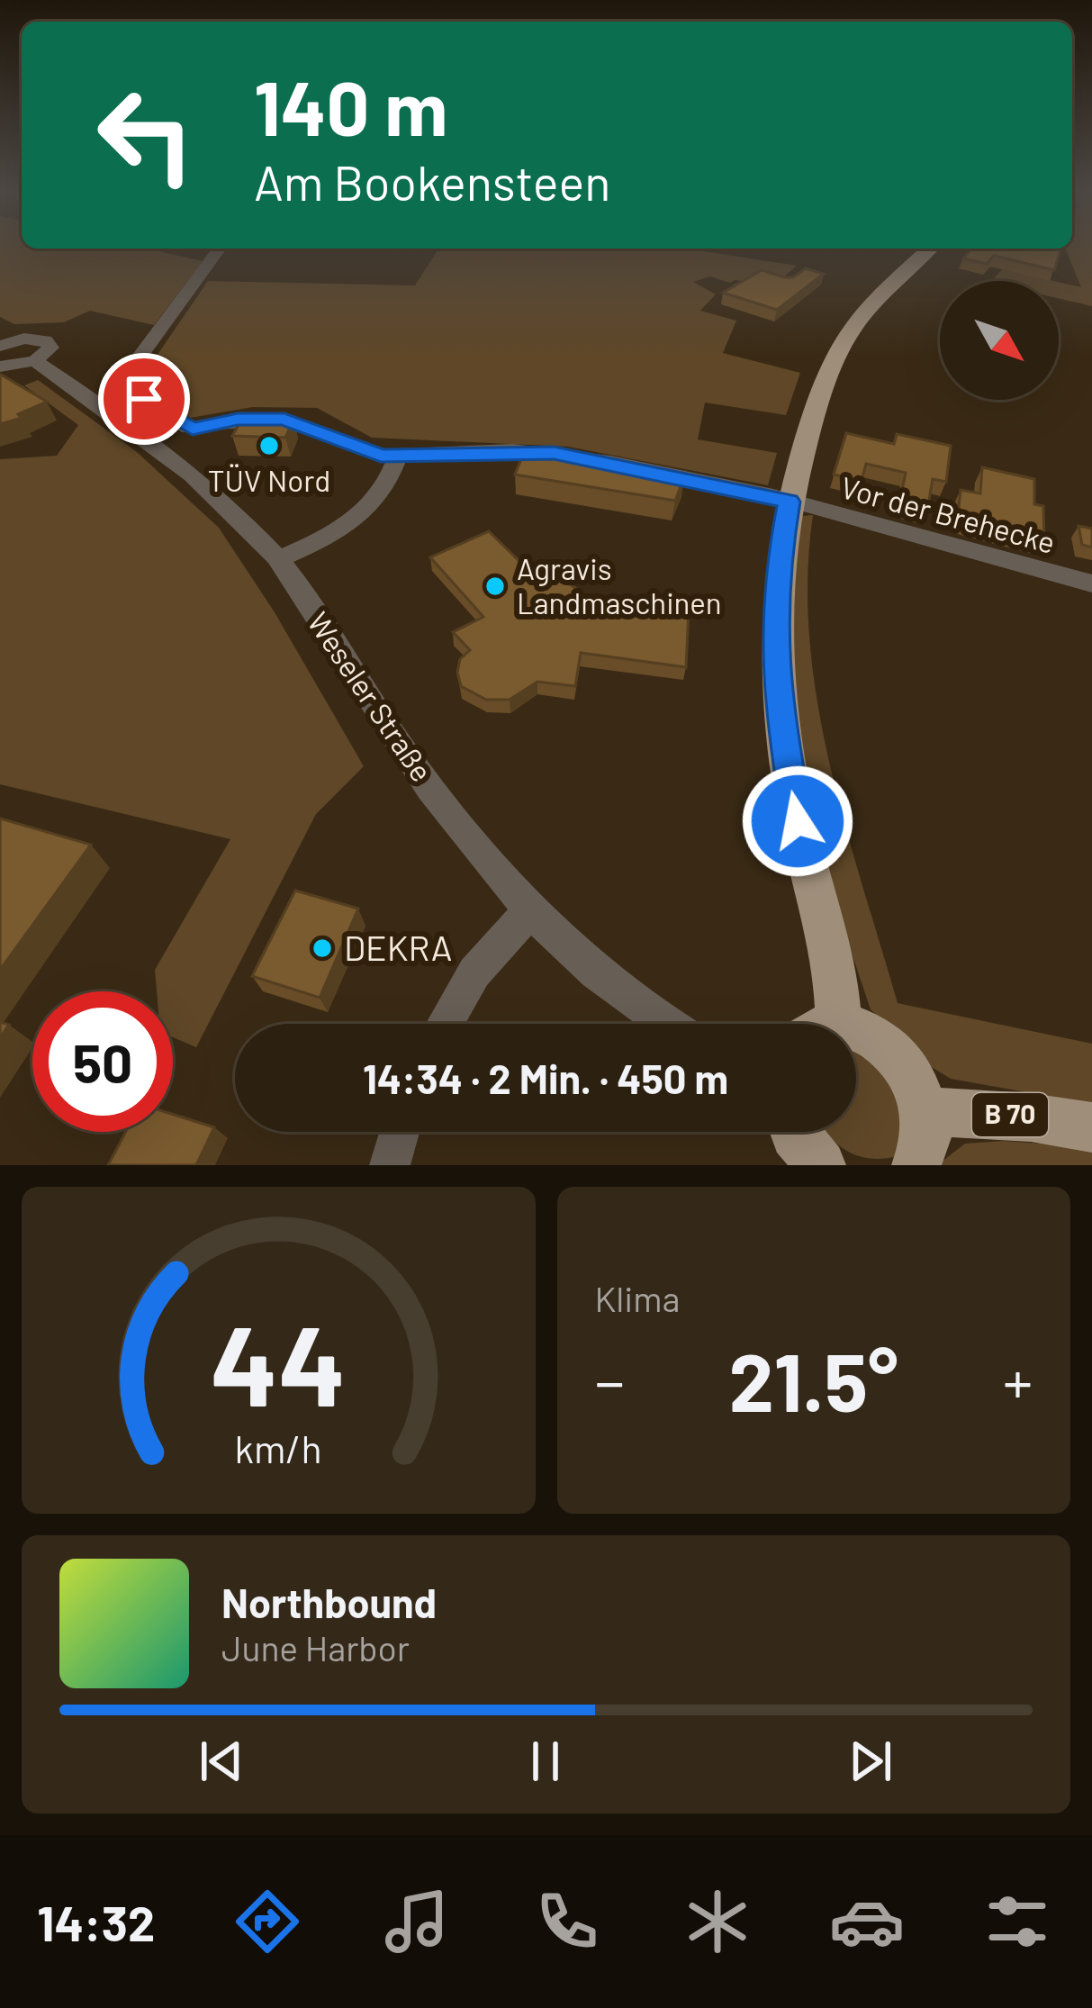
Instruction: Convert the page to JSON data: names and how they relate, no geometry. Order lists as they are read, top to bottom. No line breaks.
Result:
{"streets":{"main road":["B 70"],"street":["Vor der Brehecke","Weseler Straße"]},"places":["TÜV Nord","Agravis Landmaschinen","DEKRA"],"north":"bottom right","page":{"turn":["140 m","Am Bookensteen"],"limit":"50","trip":"14:34 · 2 Min. · 450 m","tile":"Klima","heat":["−","21.5°","+"],"song":["Northbound","June Harbor"],"tabs":"14:32","gauge":["44","km/h"]}}
